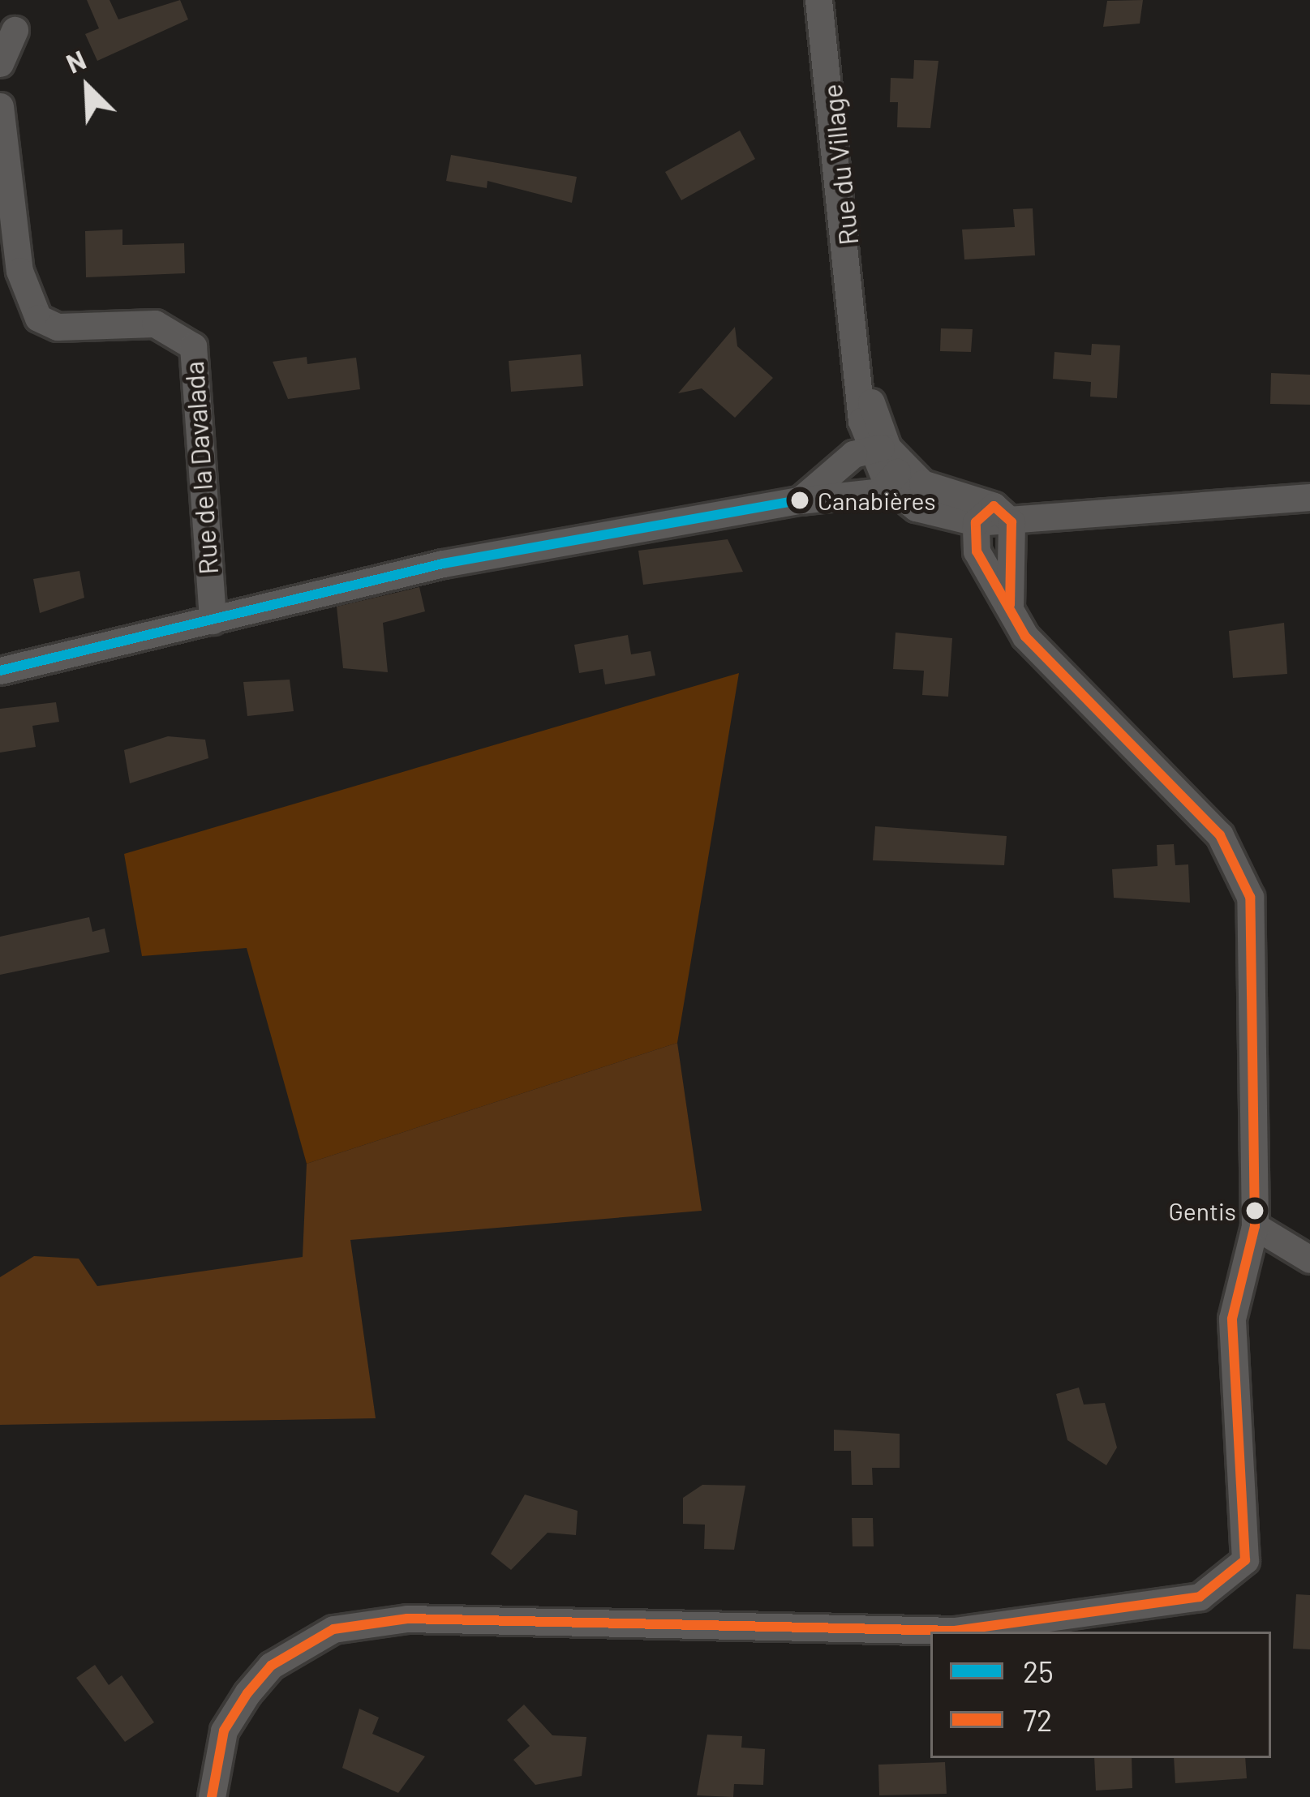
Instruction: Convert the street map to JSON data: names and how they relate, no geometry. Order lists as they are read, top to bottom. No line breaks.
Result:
{"streets":{"street":["Rue du Village","Rue de la Davalada"]},"places":["Canabières","Gentis"],"lines":["transit line 25","transit line 72"],"legend":["25","72"],"north":"top left"}
